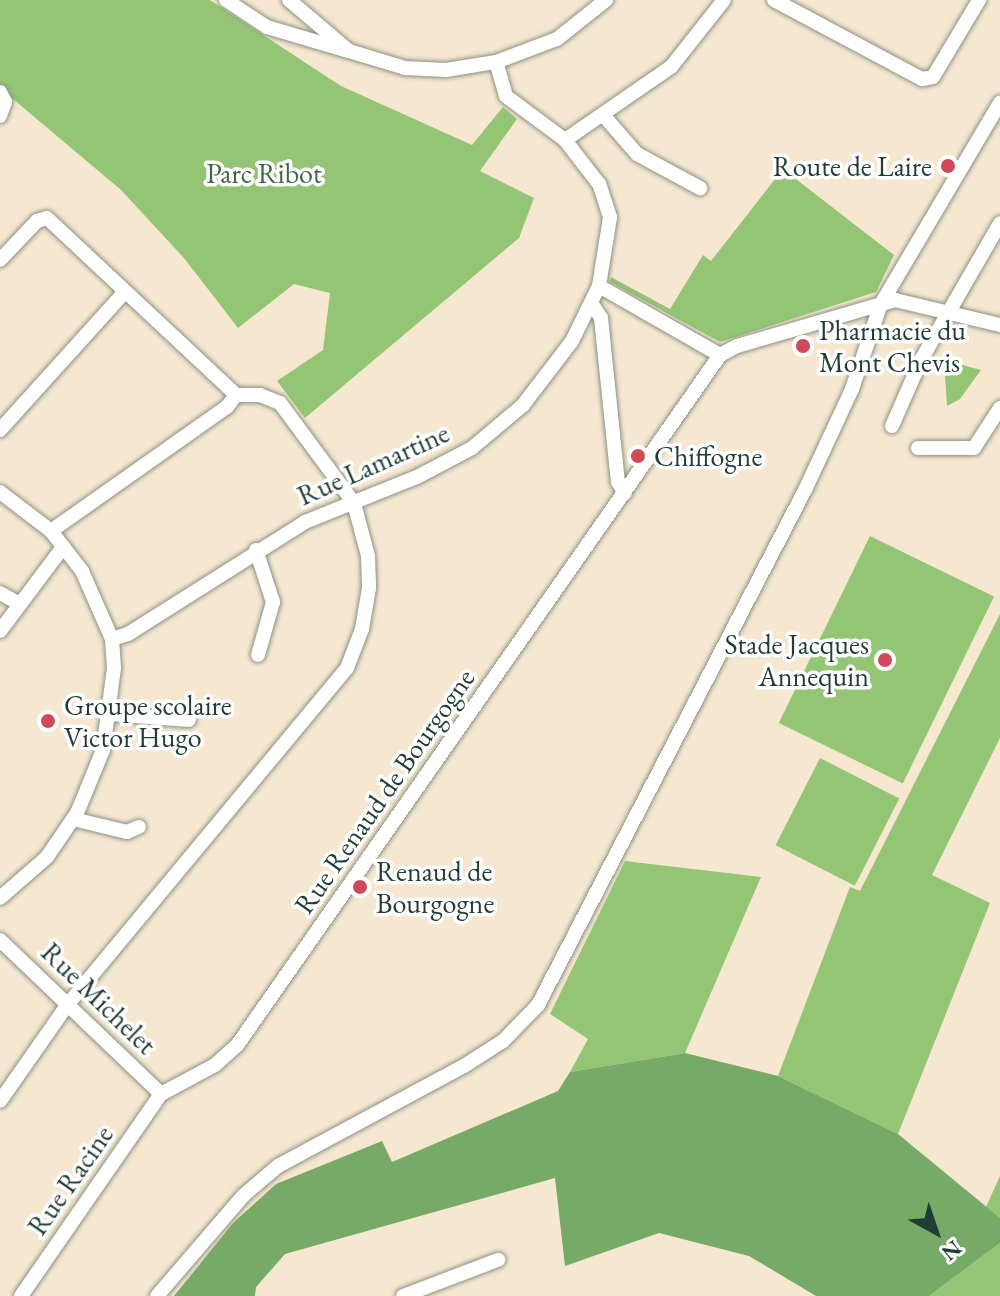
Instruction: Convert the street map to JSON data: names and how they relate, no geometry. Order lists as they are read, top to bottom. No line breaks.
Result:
{"streets":{"street":["Rue Lamartine","Rue Renaud de Bourgogne","Rue Michelet","Rue Racine"]},"crossings":[["Rue Renaud de Bourgogne","Rue Michelet"],["Rue Renaud de Bourgogne","Rue Racine"],["Rue Michelet","Rue Racine"]],"parks":["Parc Ribot"],"places":["Route de Laire","Pharmacie du Mont Chevis","Chiffogne","Stade Jacques Annequin","Groupe scolaire Victor Hugo","Renaud de Bourgogne"],"north":"bottom right"}
